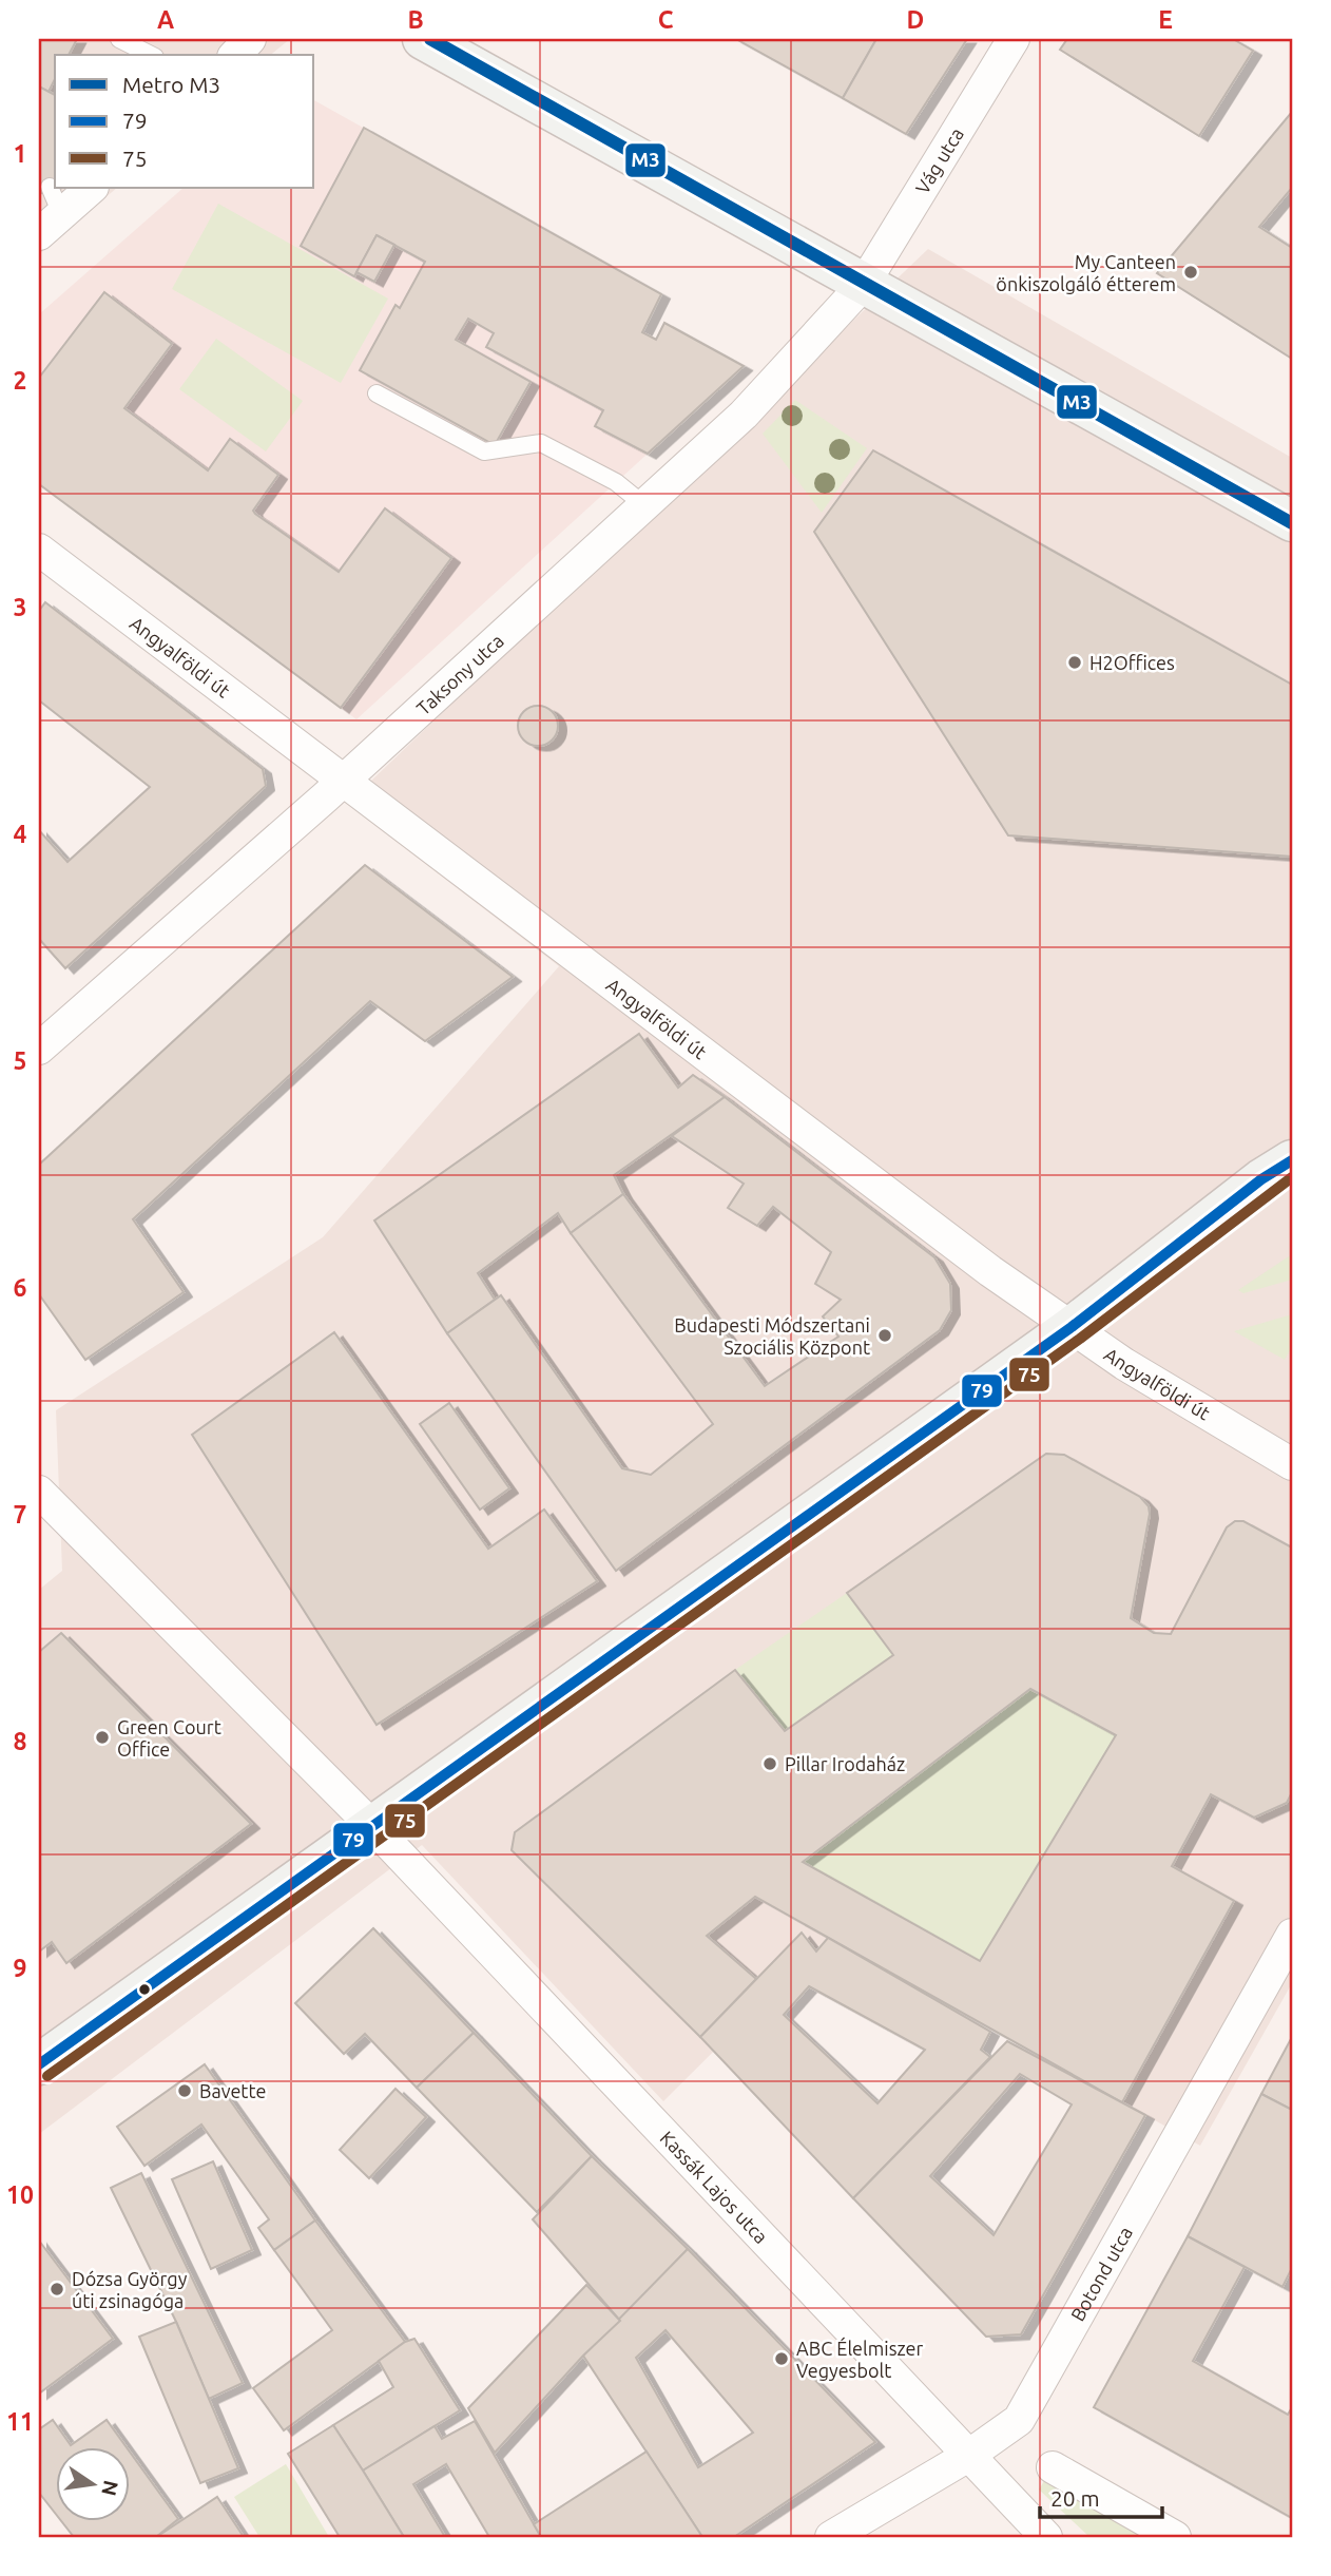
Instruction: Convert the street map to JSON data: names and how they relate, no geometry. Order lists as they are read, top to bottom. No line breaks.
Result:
{"streets":{"street":["Vág utca","Angyalföldi út","Taksony utca","Kassák Lajos utca","Botond utca"]},"crossings":[["Vág utca","Taksony utca"],["Angyalföldi út","Taksony utca"],["Kassák Lajos utca","Botond utca"]],"places":["My Canteen önkiszolgáló étterem","H2Offices","Budapesti Módszertani Szociális Központ","Green Court Office","Pillar Irodaház","Bavette","Dózsa György úti zsinagóga","ABC Élelmiszer Vegyesbolt"],"lines":["metro line M3","transit line 79","transit line 75"],"legend":["Metro M3","79","75"],"scale_bar":"20 m","north":"right","grid":{"columns":["A","B","C","D","E"],"rows":["1","2","3","4","5","6","7","8","9","10","11"]}}
